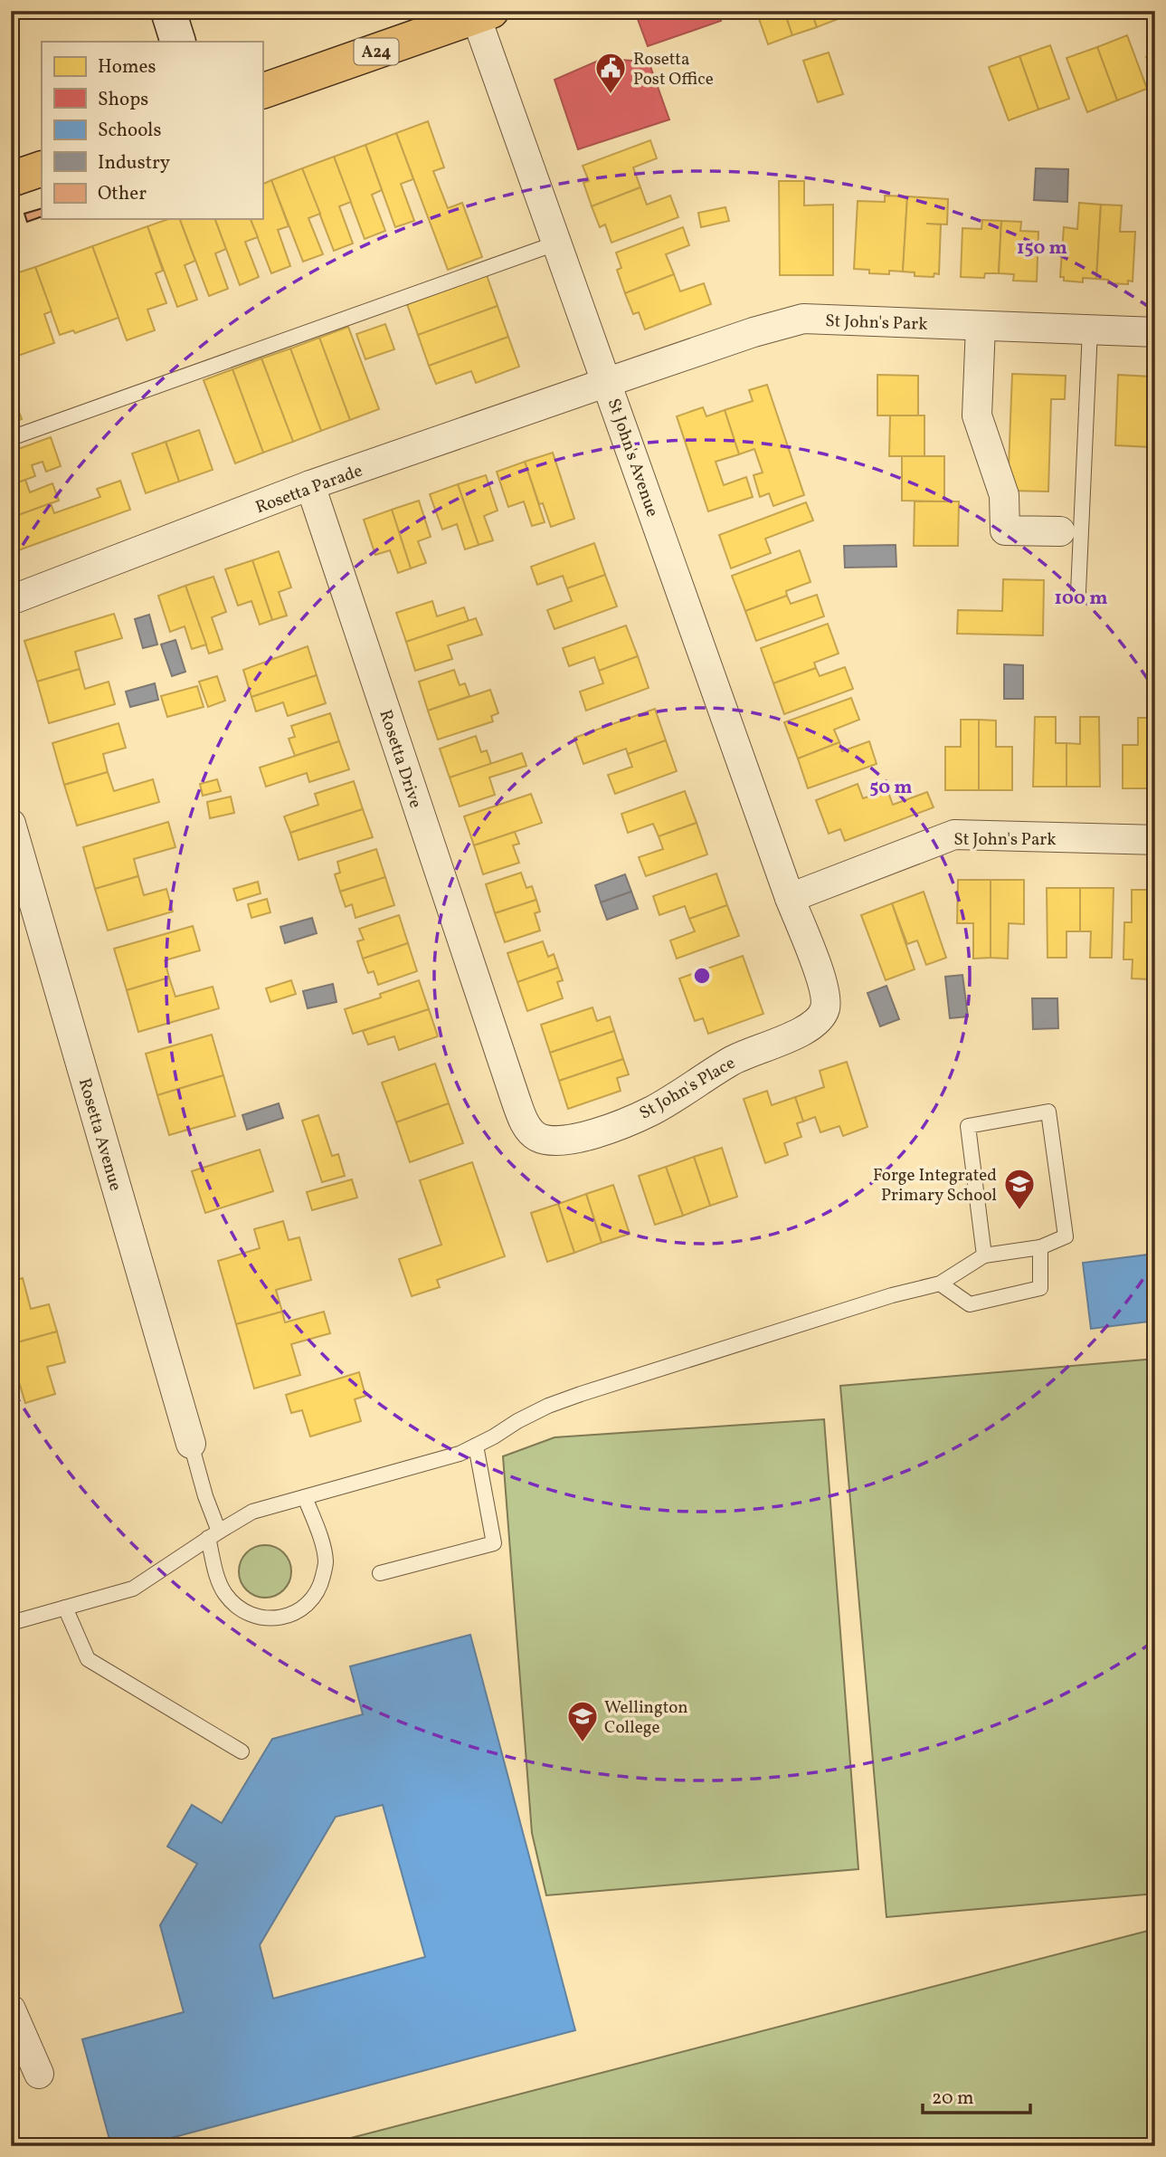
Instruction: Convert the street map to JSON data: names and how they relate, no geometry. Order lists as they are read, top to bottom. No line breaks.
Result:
{"streets":{"main road":["A24"],"street":["St John's Park","St John's Avenue","Rosetta Parade","Rosetta Drive","St John's Place","Rosetta Avenue"]},"crossings":[["A24","St John's Avenue"],["St John's Park","St John's Avenue"],["St John's Park","Rosetta Parade"],["St John's Park","St John's Place"],["St John's Avenue","Rosetta Parade"],["St John's Avenue","St John's Place"],["Rosetta Parade","Rosetta Drive"],["Rosetta Drive","St John's Place"]],"places":{"public building":["Rosetta Post Office"],"school or university":["Forge Integrated Primary School","Wellington College"]},"legend":["Homes","Shops","Schools","Industry","Other"],"scale_bar":"20 m","rings":["150 m","100 m","50 m"]}
